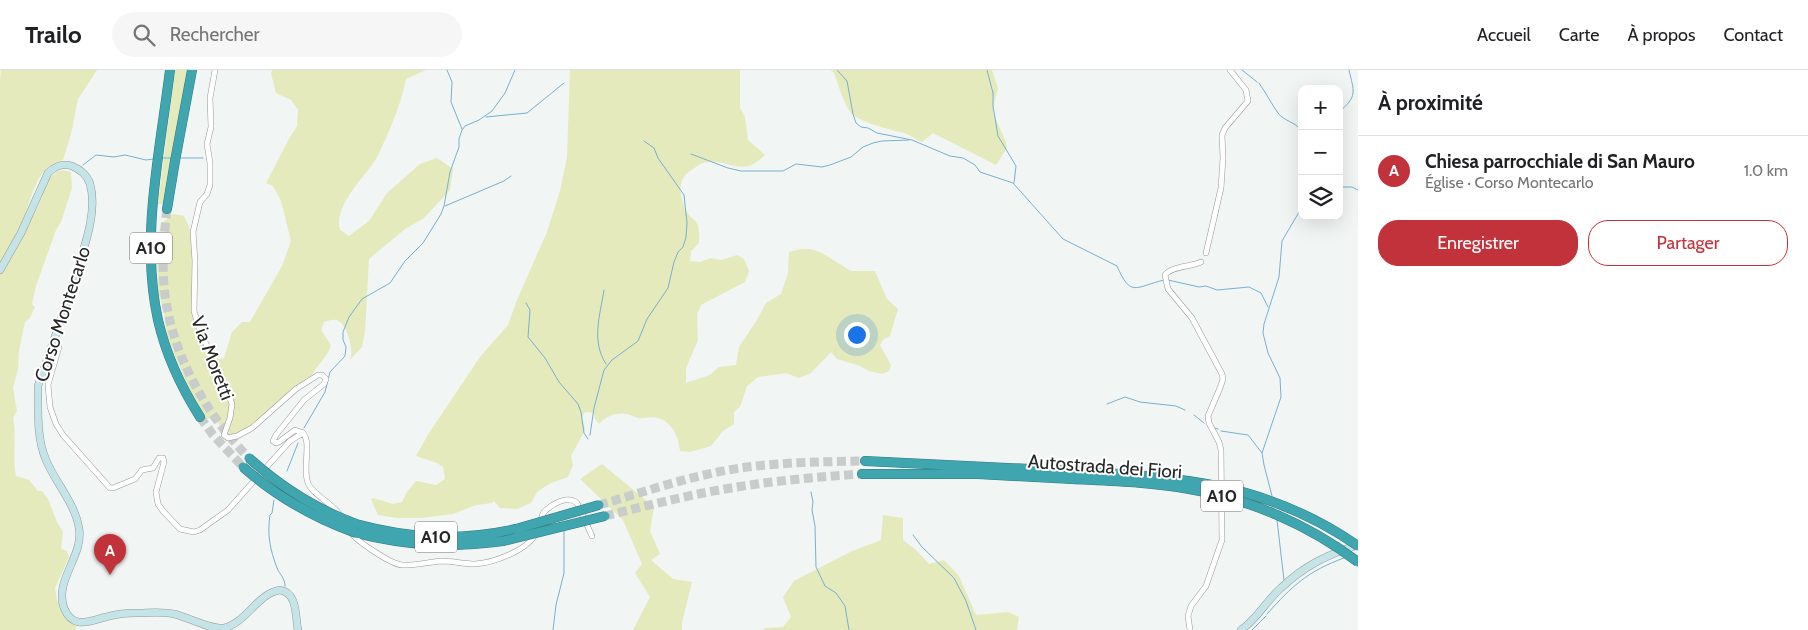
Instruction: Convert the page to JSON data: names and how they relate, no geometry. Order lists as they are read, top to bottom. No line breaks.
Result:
{"streets":{"highway":["A10","Autostrada dei Fiori"],"main road":["Corso Montecarlo"],"street":["Via Moretti"]},"page":{"header":"Trailo","search":"Rechercher","nav":["Accueil","Carte","À propos","Contact"],"heading":"À proximité","map_buttons":["+","−"],"list":[{"mark":"A","name":"Chiesa parrocchiale di San Mauro","note":"Église · Corso Montecarlo","value":"1.0 km"}],"buttons":["Enregistrer","Partager"],"pins":"A"}}
